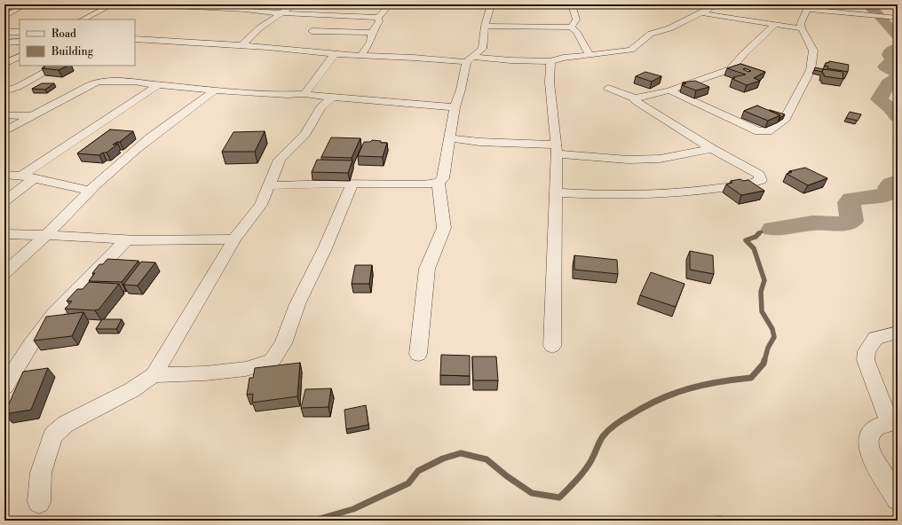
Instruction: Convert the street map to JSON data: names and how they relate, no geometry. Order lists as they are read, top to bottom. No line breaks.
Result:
{"legend":["Road","Building"]}
